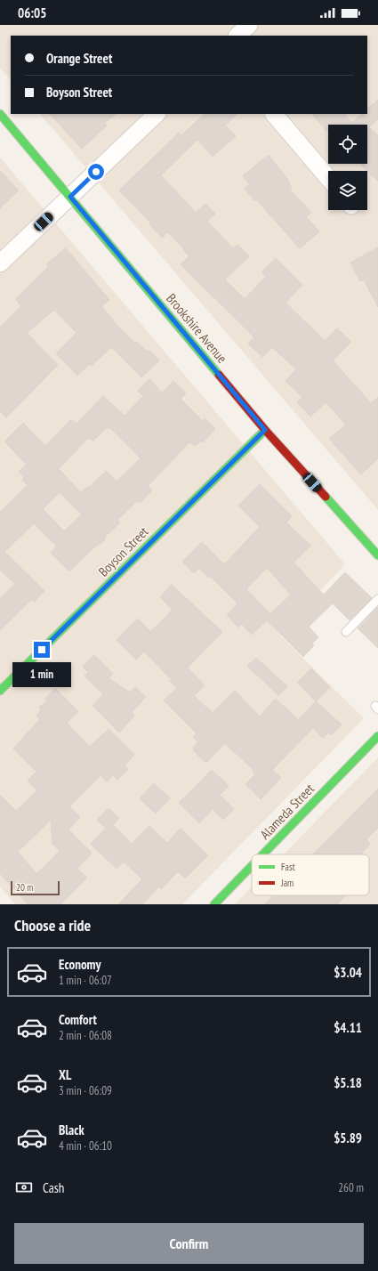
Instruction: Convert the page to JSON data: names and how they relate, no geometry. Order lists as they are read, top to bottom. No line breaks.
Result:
{"streets":{"street":["Brookshire Avenue","Boyson Street","Alameda Street"]},"crossings":[["Brookshire Avenue","Boyson Street"]],"legend":["Fast","Jam"],"scale_bar":"20 m","page":{"status":"06:05","banner":["Orange Street","Boyson Street"],"bubble":"1 min","scale":"20 m","heading":"Choose a ride","list":[{"name":"Economy","note":"1 min · 06:07","value":"$3.04"},{"name":"Comfort","note":"2 min · 06:08","value":"$4.11"},{"name":"XL","note":"3 min · 06:09","value":"$5.18"},{"name":"Black","note":"4 min · 06:10","value":"$5.89"}],"pay":["Cash","260 m"],"buttons":"Confirm"}}
